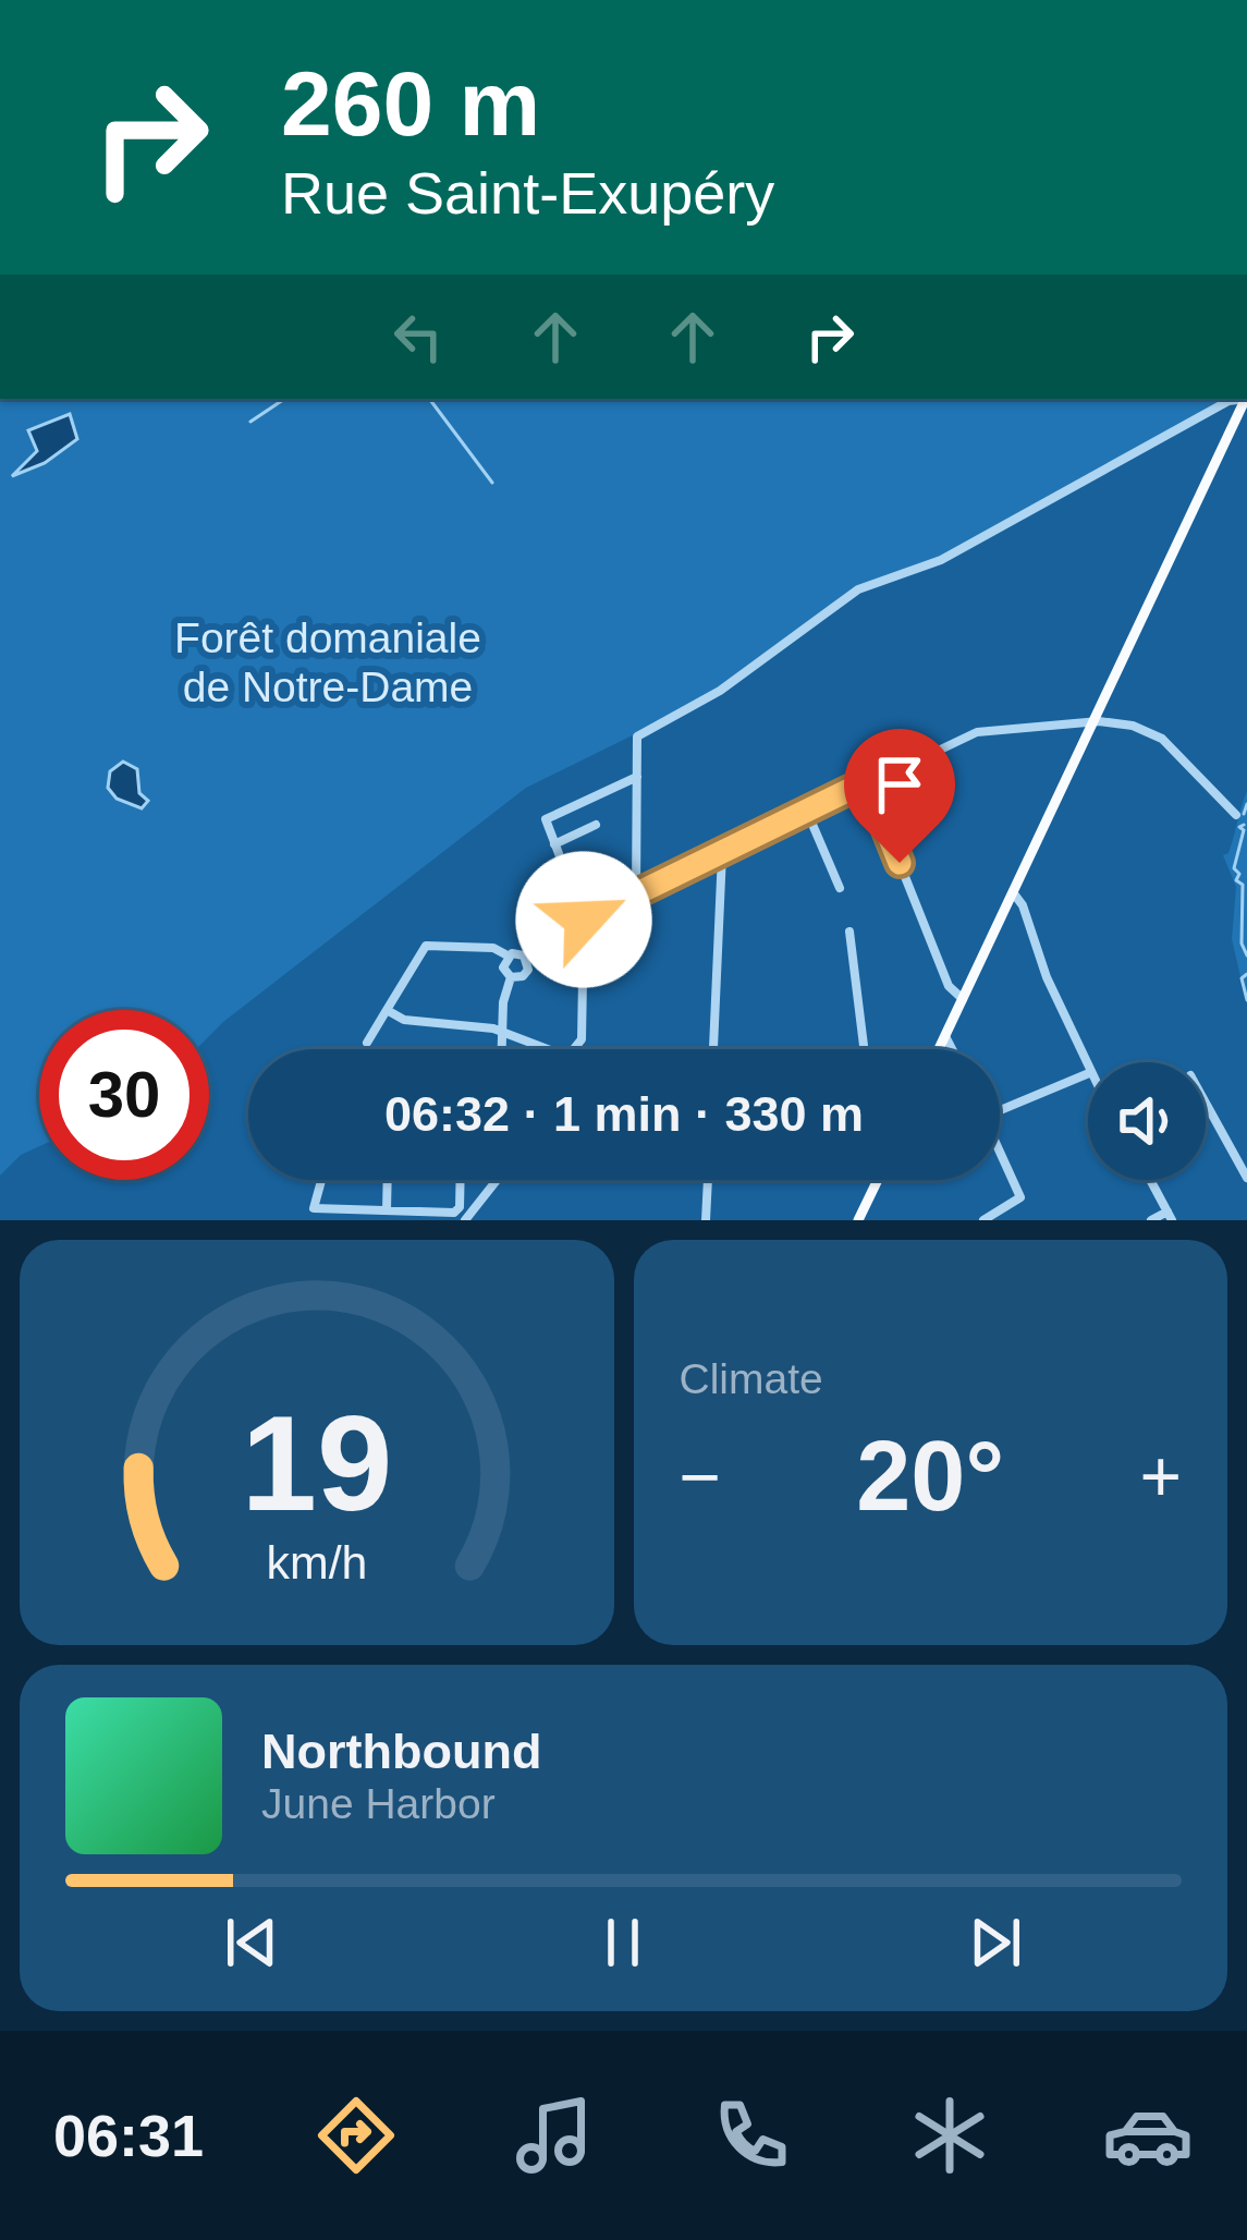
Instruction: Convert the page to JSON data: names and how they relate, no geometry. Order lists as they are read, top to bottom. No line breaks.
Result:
{"parks":["Forêt domaniale de Notre-Dame"],"page":{"turn":["260 m","Rue Saint-Exupéry"],"limit":"30","trip":"06:32 · 1 min · 330 m","tile":"Climate","heat":["−","20°","+"],"song":["Northbound","June Harbor"],"tabs":"06:31","gauge":["19","km/h"]}}
